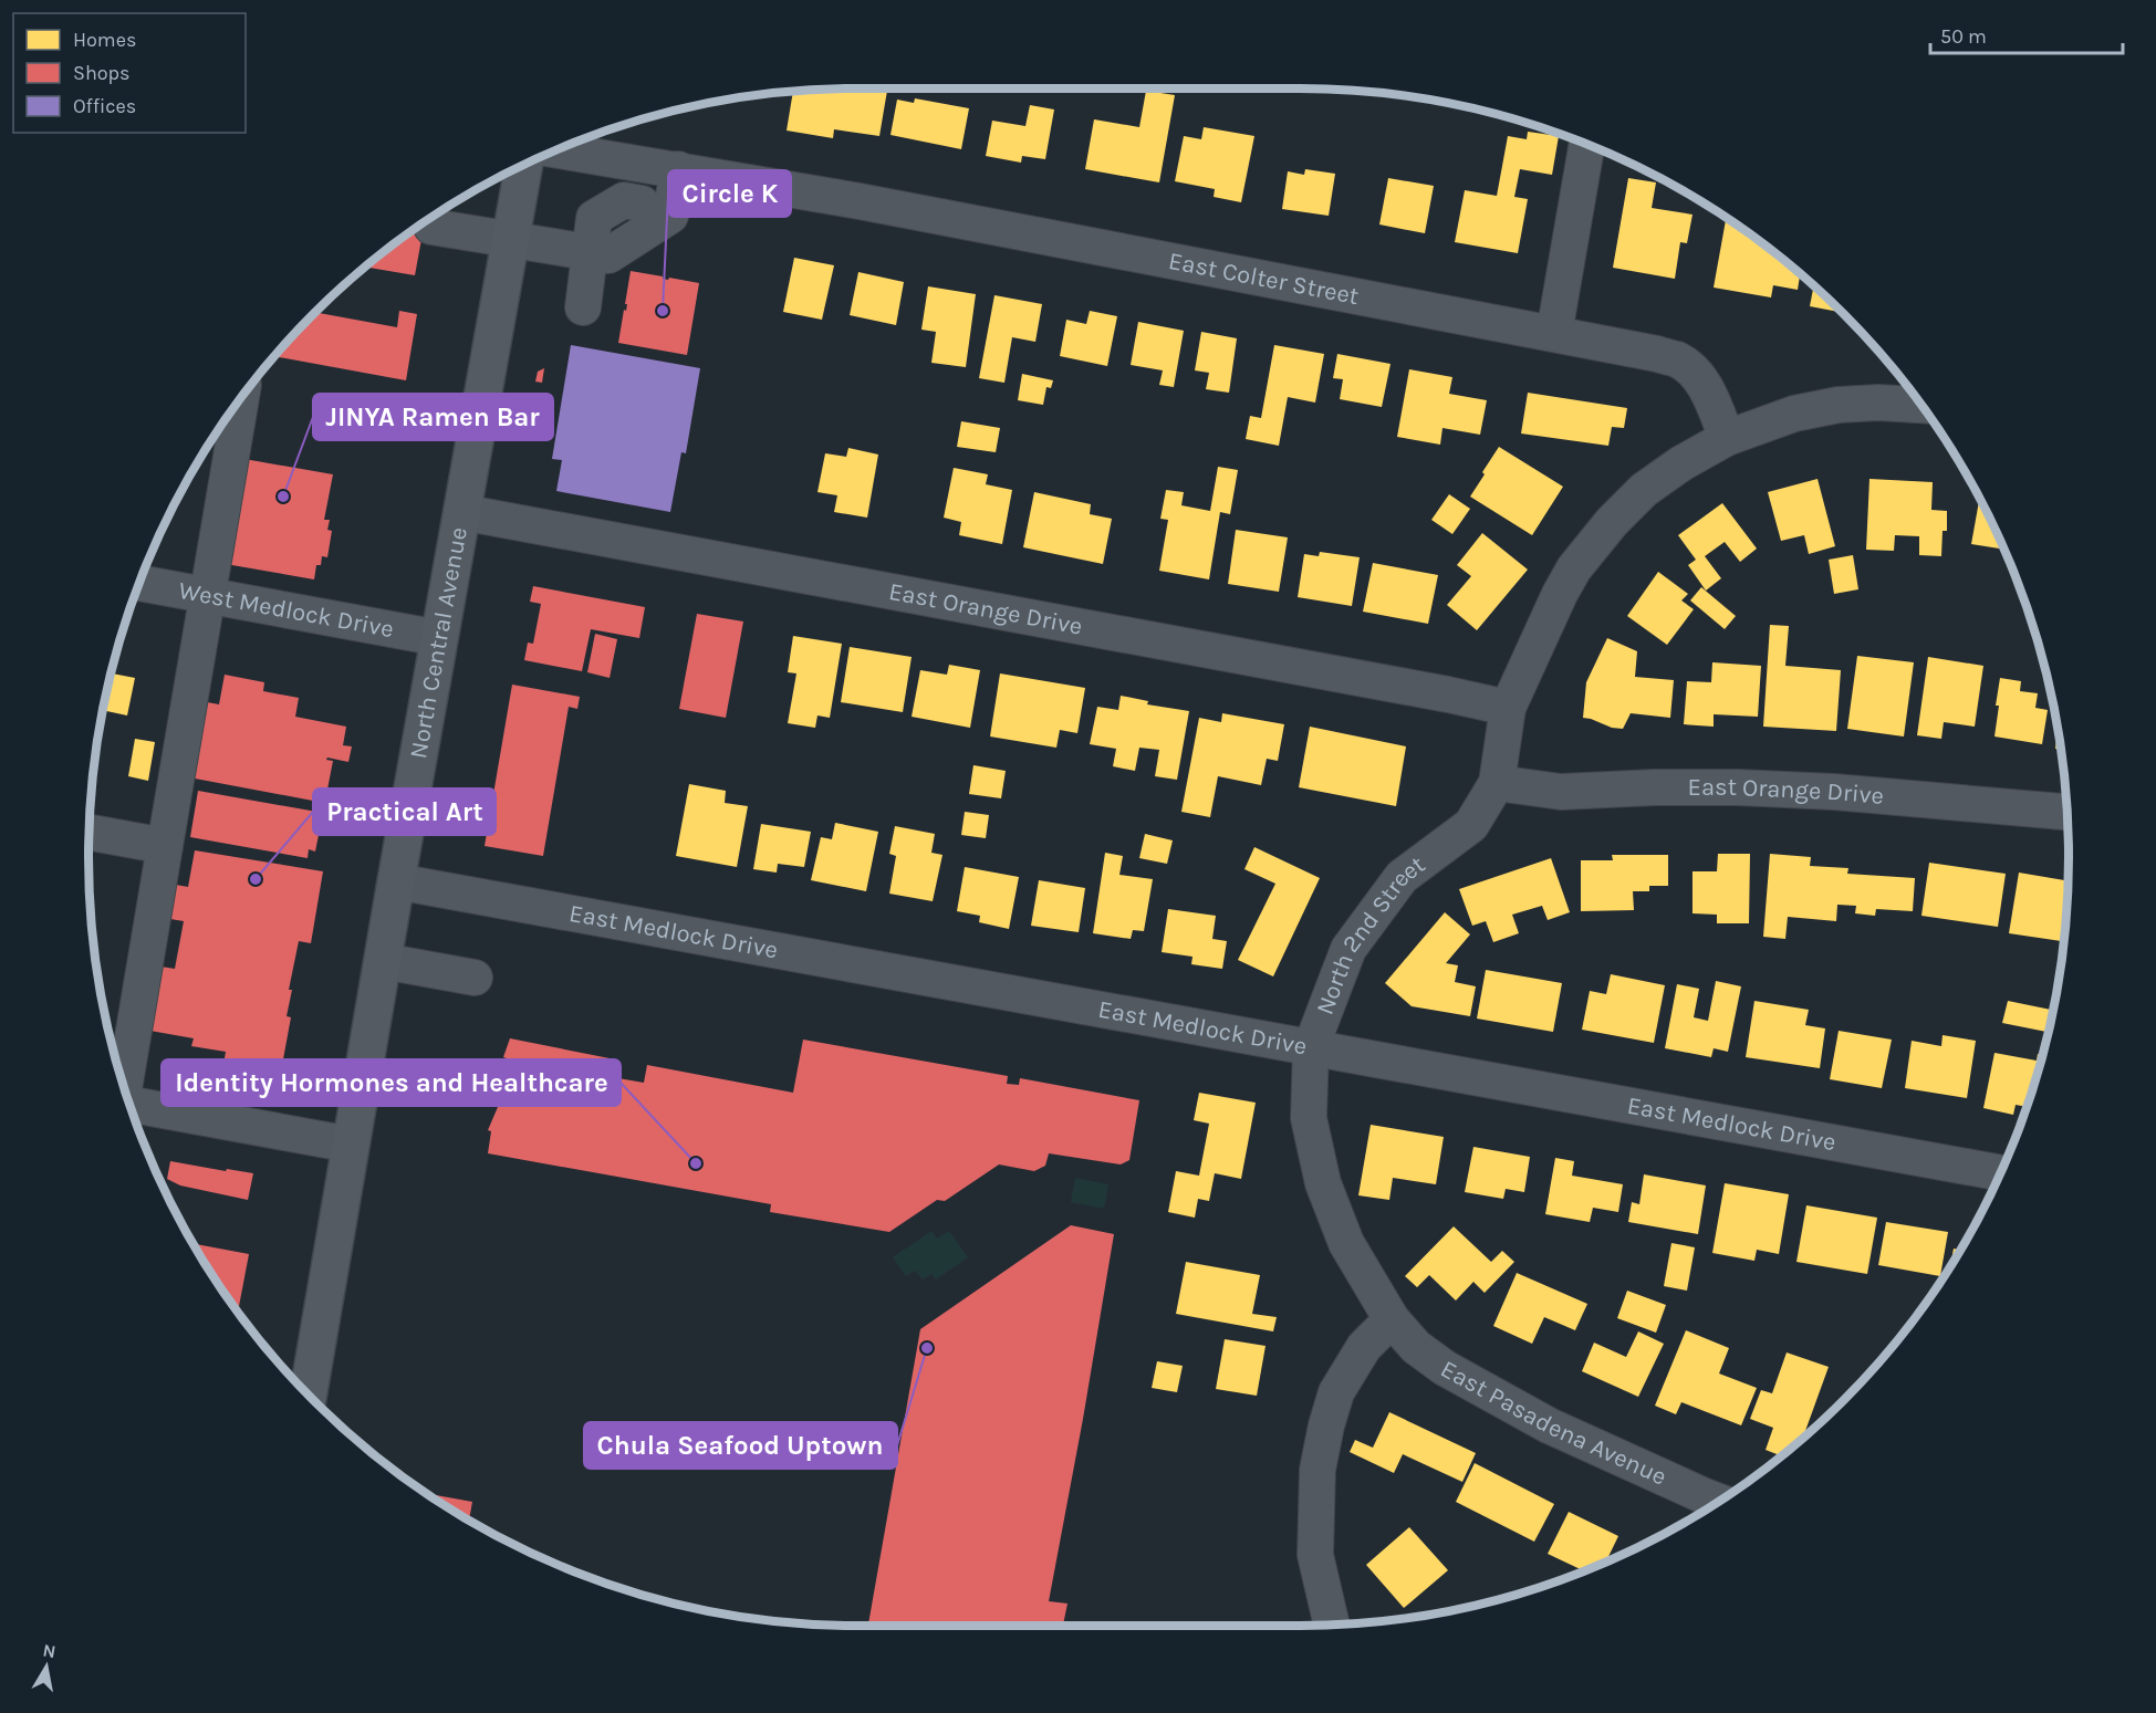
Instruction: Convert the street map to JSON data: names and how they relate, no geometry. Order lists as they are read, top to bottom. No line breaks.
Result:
{"streets":{"main road":["North Central Avenue"],"street":["East Colter Street","East Orange Drive","West Medlock Drive","East Medlock Drive","North 2nd Street","East Pasadena Avenue"]},"crossings":[["East Colter Street","North 2nd Street"],["East Orange Drive","North Central Avenue"],["East Orange Drive","North 2nd Street"],["West Medlock Drive","North Central Avenue"],["North Central Avenue","East Medlock Drive"],["East Medlock Drive","North 2nd Street"],["North 2nd Street","East Pasadena Avenue"]],"places":["Circle K","JINYA Ramen Bar","Practical Art","Identity Hormones and Healthcare","Chula Seafood Uptown"],"legend":["Homes","Shops","Offices"],"scale_bar":"50 m","north":"top"}
